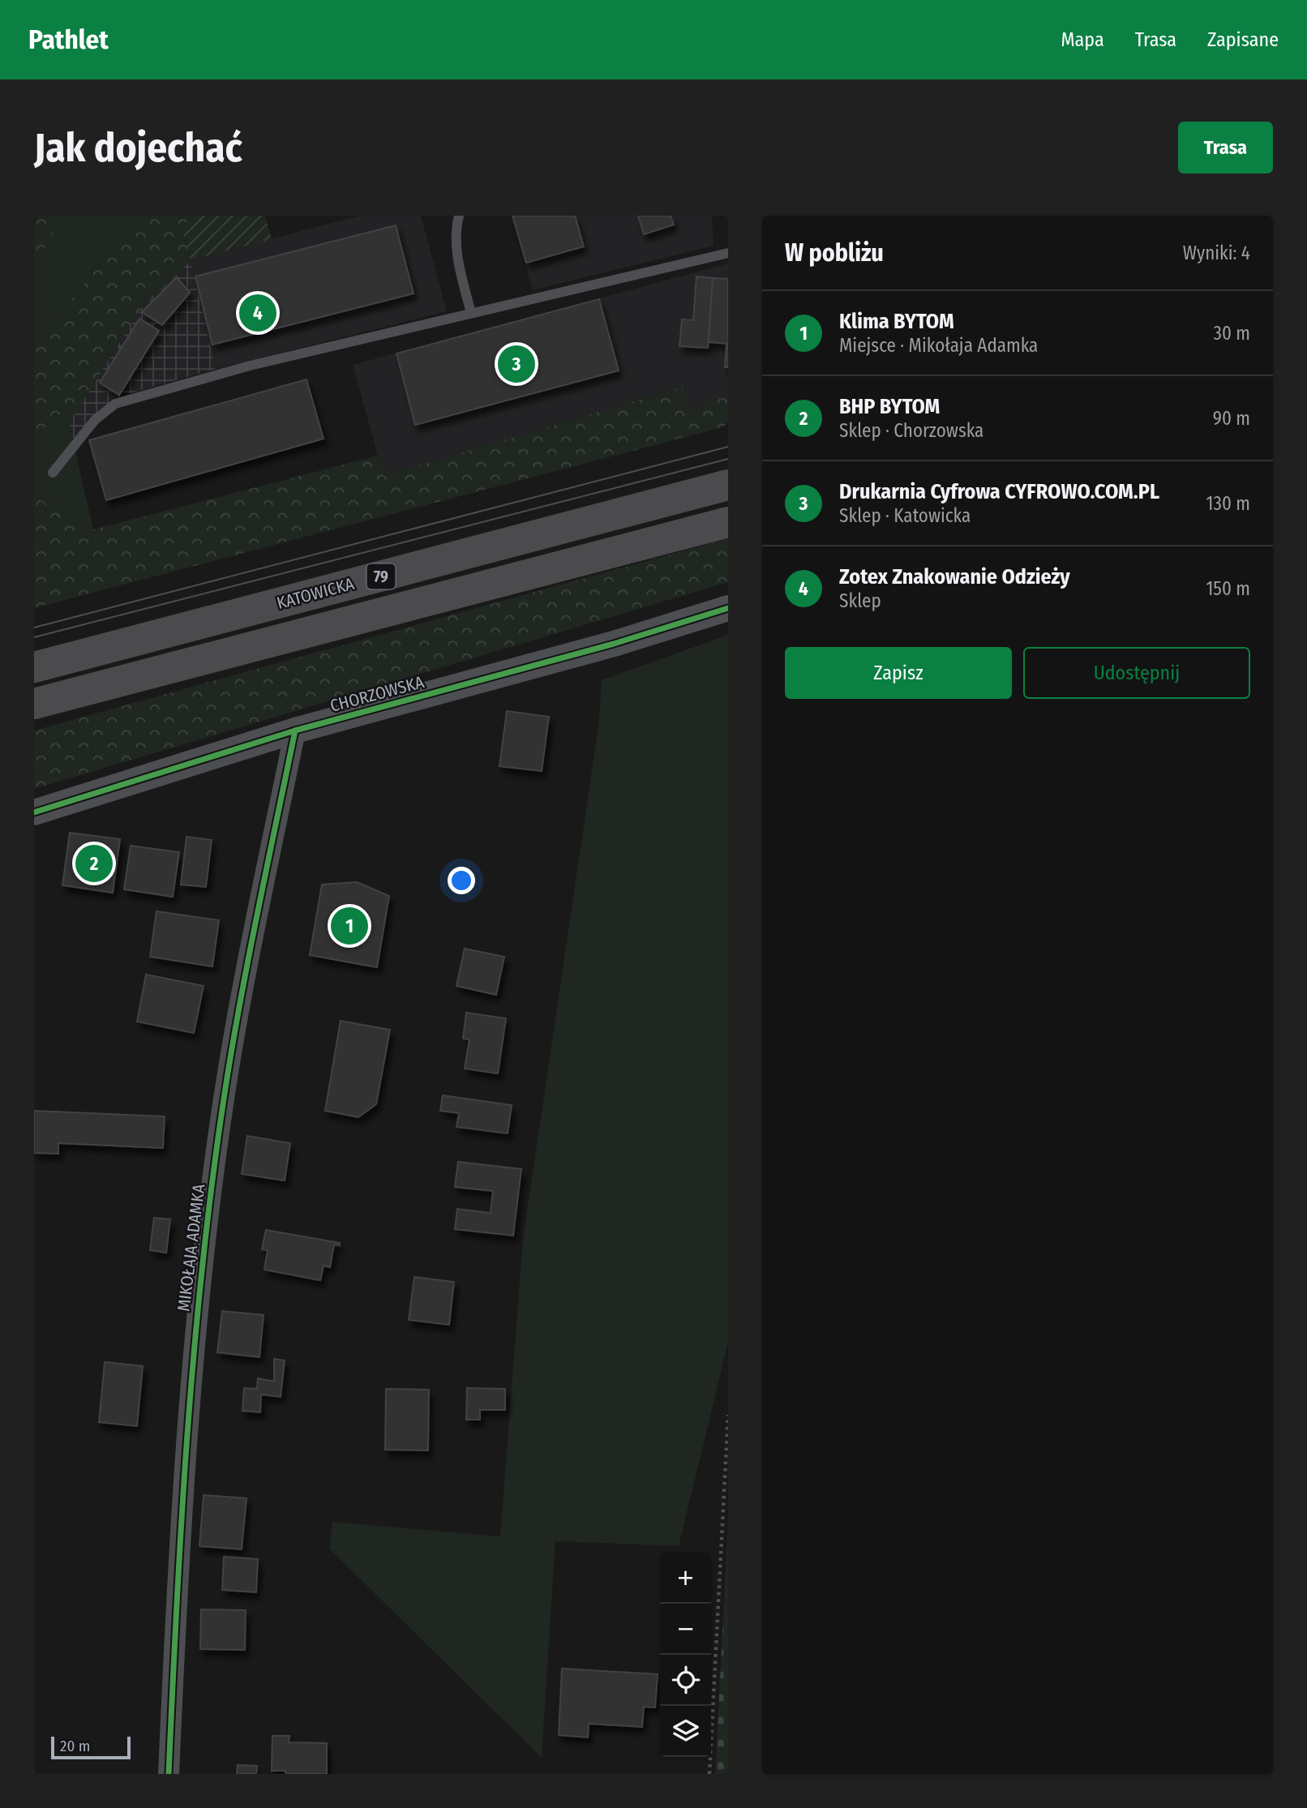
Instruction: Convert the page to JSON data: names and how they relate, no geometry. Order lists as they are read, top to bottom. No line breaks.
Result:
{"streets":{"main road":["79","KATOWICKA"],"street":["CHORZOWSKA","MIKOŁAJA ADAMKA"]},"crossings":[["CHORZOWSKA","MIKOŁAJA ADAMKA"]],"scale_bar":"20 m","page":{"header":"Pathlet","nav":["Mapa","Trasa","Zapisane"],"buttons":["Trasa",["Zapisz","Udostępnij"]],"title":"Jak dojechać","heading":["W pobliżu","Wyniki: 4"],"list":[{"mark":"1","name":"Klima BYTOM","note":"Miejsce · Mikołaja Adamka","value":"30 m"},{"mark":"2","name":"BHP BYTOM","note":"Sklep · Chorzowska","value":"90 m"},{"mark":"3","name":"Drukarnia Cyfrowa CYFROWO.COM.PL","note":"Sklep · Katowicka","value":"130 m"},{"mark":"4","name":"Zotex Znakowanie Odzieży","note":"Sklep","value":"150 m"}],"pins":["4","3","2","1"],"map_buttons":["+","−"],"scale":"20 m"}}
